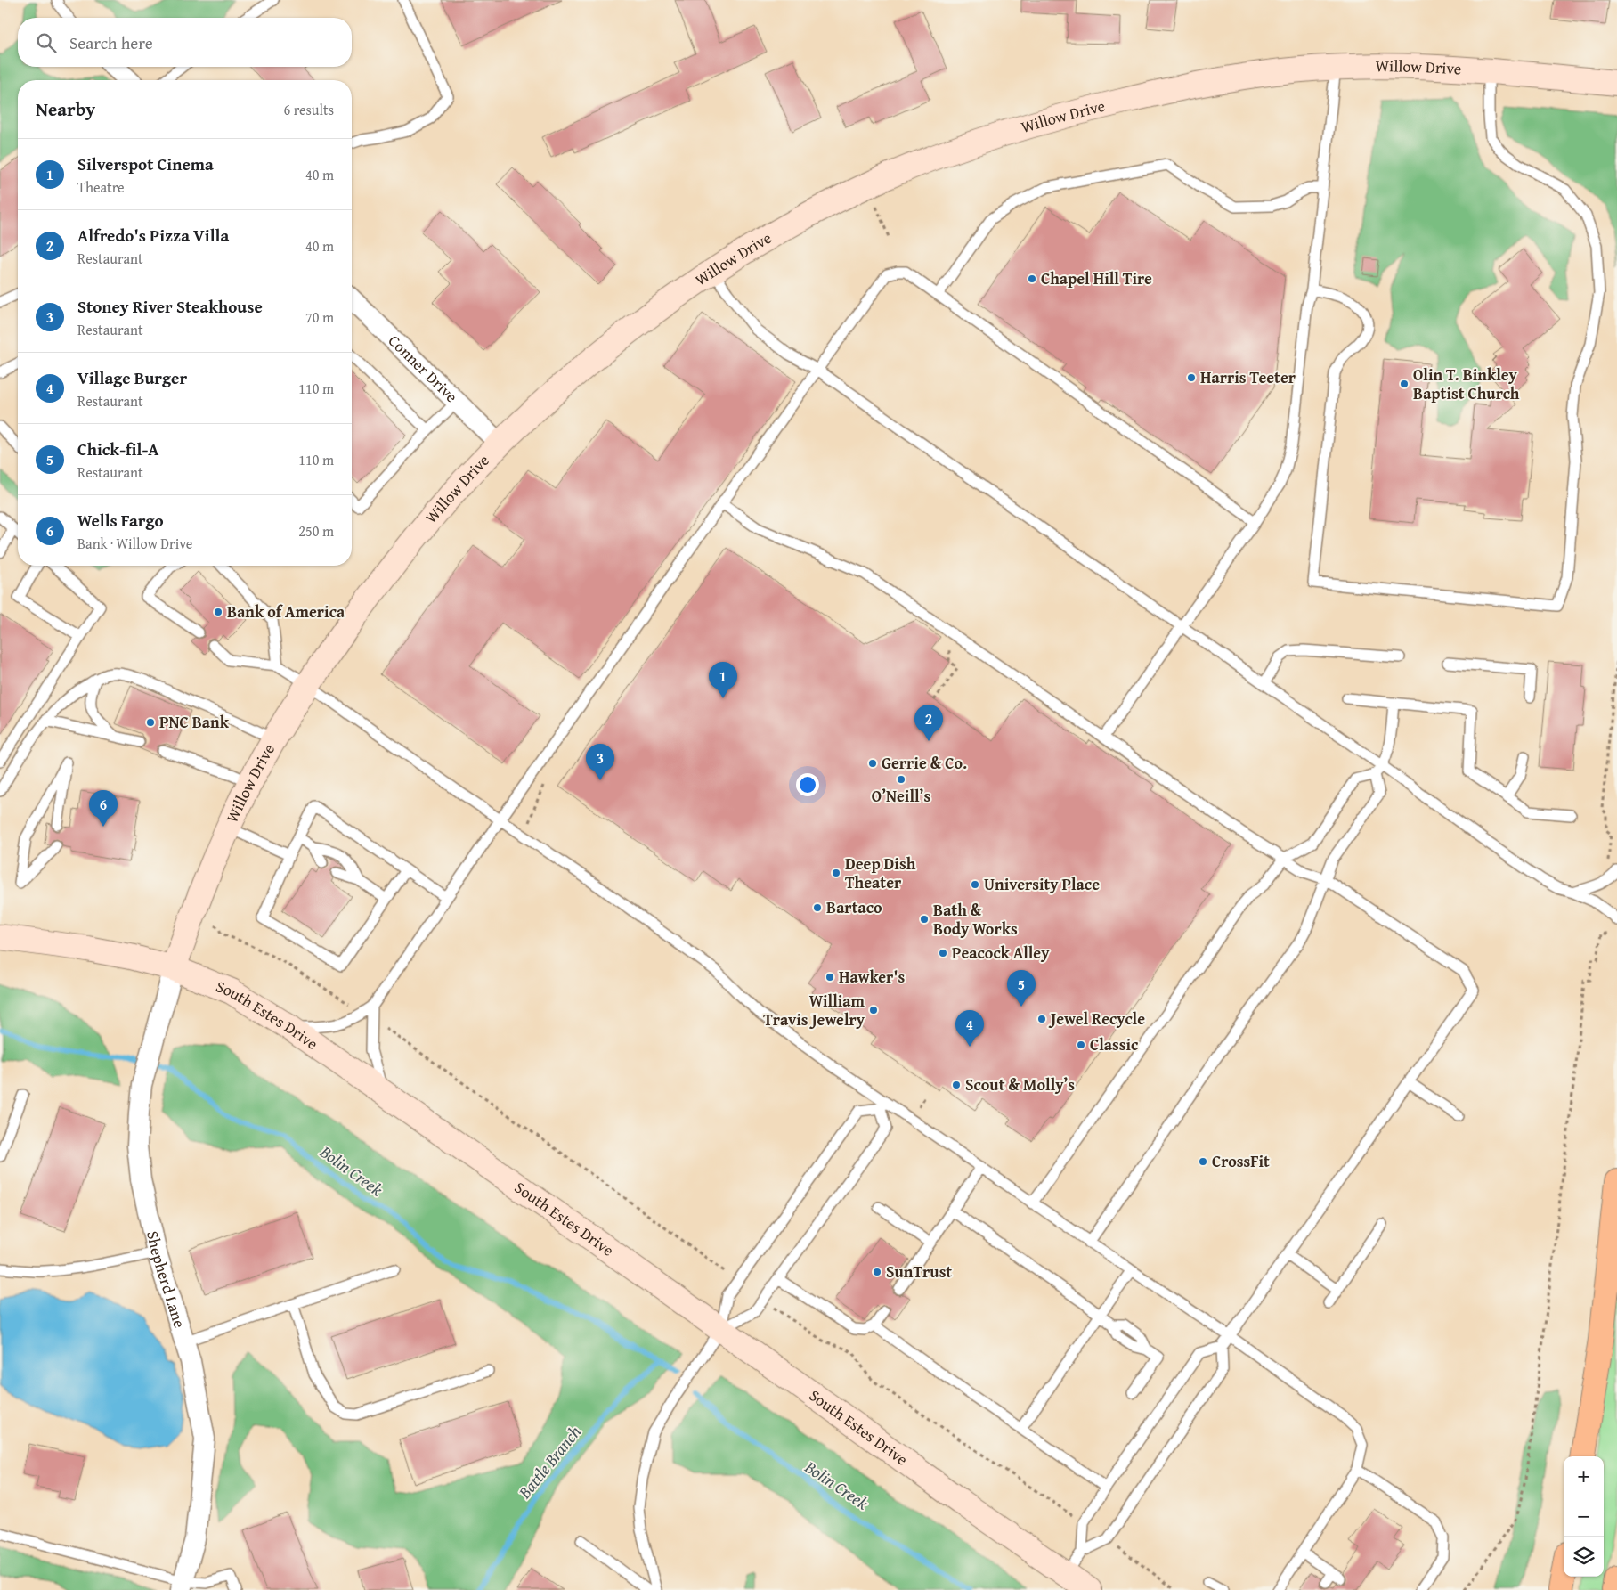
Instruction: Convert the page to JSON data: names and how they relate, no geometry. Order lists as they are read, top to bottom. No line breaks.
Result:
{"streets":{"street":["Willow Drive","Conner Drive","South Estes Drive","Shepherd Lane"]},"crossings":[["Willow Drive","Conner Drive"],["Willow Drive","South Estes Drive"],["Willow Drive","Shepherd Lane"],["South Estes Drive","Shepherd Lane"]],"water":["Bolin Creek","Battle Branch"],"places":["Chapel Hill Tire","Harris Teeter","Olin T. Binkley Baptist Church","Bank of America","PNC Bank","Gerrie & Co.","O’Neill’s","Deep Dish Theater","University Place","Bartaco","Bath & Body Works","Peacock Alley","Hawker's","William Travis Jewelry","Jewel Recycle","Classic","Scout & Molly’s","CrossFit","SunTrust"],"page":{"search":"Search here","heading":["Nearby","6 results"],"list":[{"mark":"1","name":"Silverspot Cinema","note":"Theatre","value":"40 m"},{"mark":"2","name":"Alfredo's Pizza Villa","note":"Restaurant","value":"40 m"},{"mark":"3","name":"Stoney River Steakhouse","note":"Restaurant","value":"70 m"},{"mark":"4","name":"Village Burger","note":"Restaurant","value":"110 m"},{"mark":"5","name":"Chick-fil-A","note":"Restaurant","value":"110 m"},{"mark":"6","name":"Wells Fargo","note":"Bank · Willow Drive","value":"250 m"}],"pins":["1","2","3","6","5","4"],"map_buttons":["+","−"]}}
